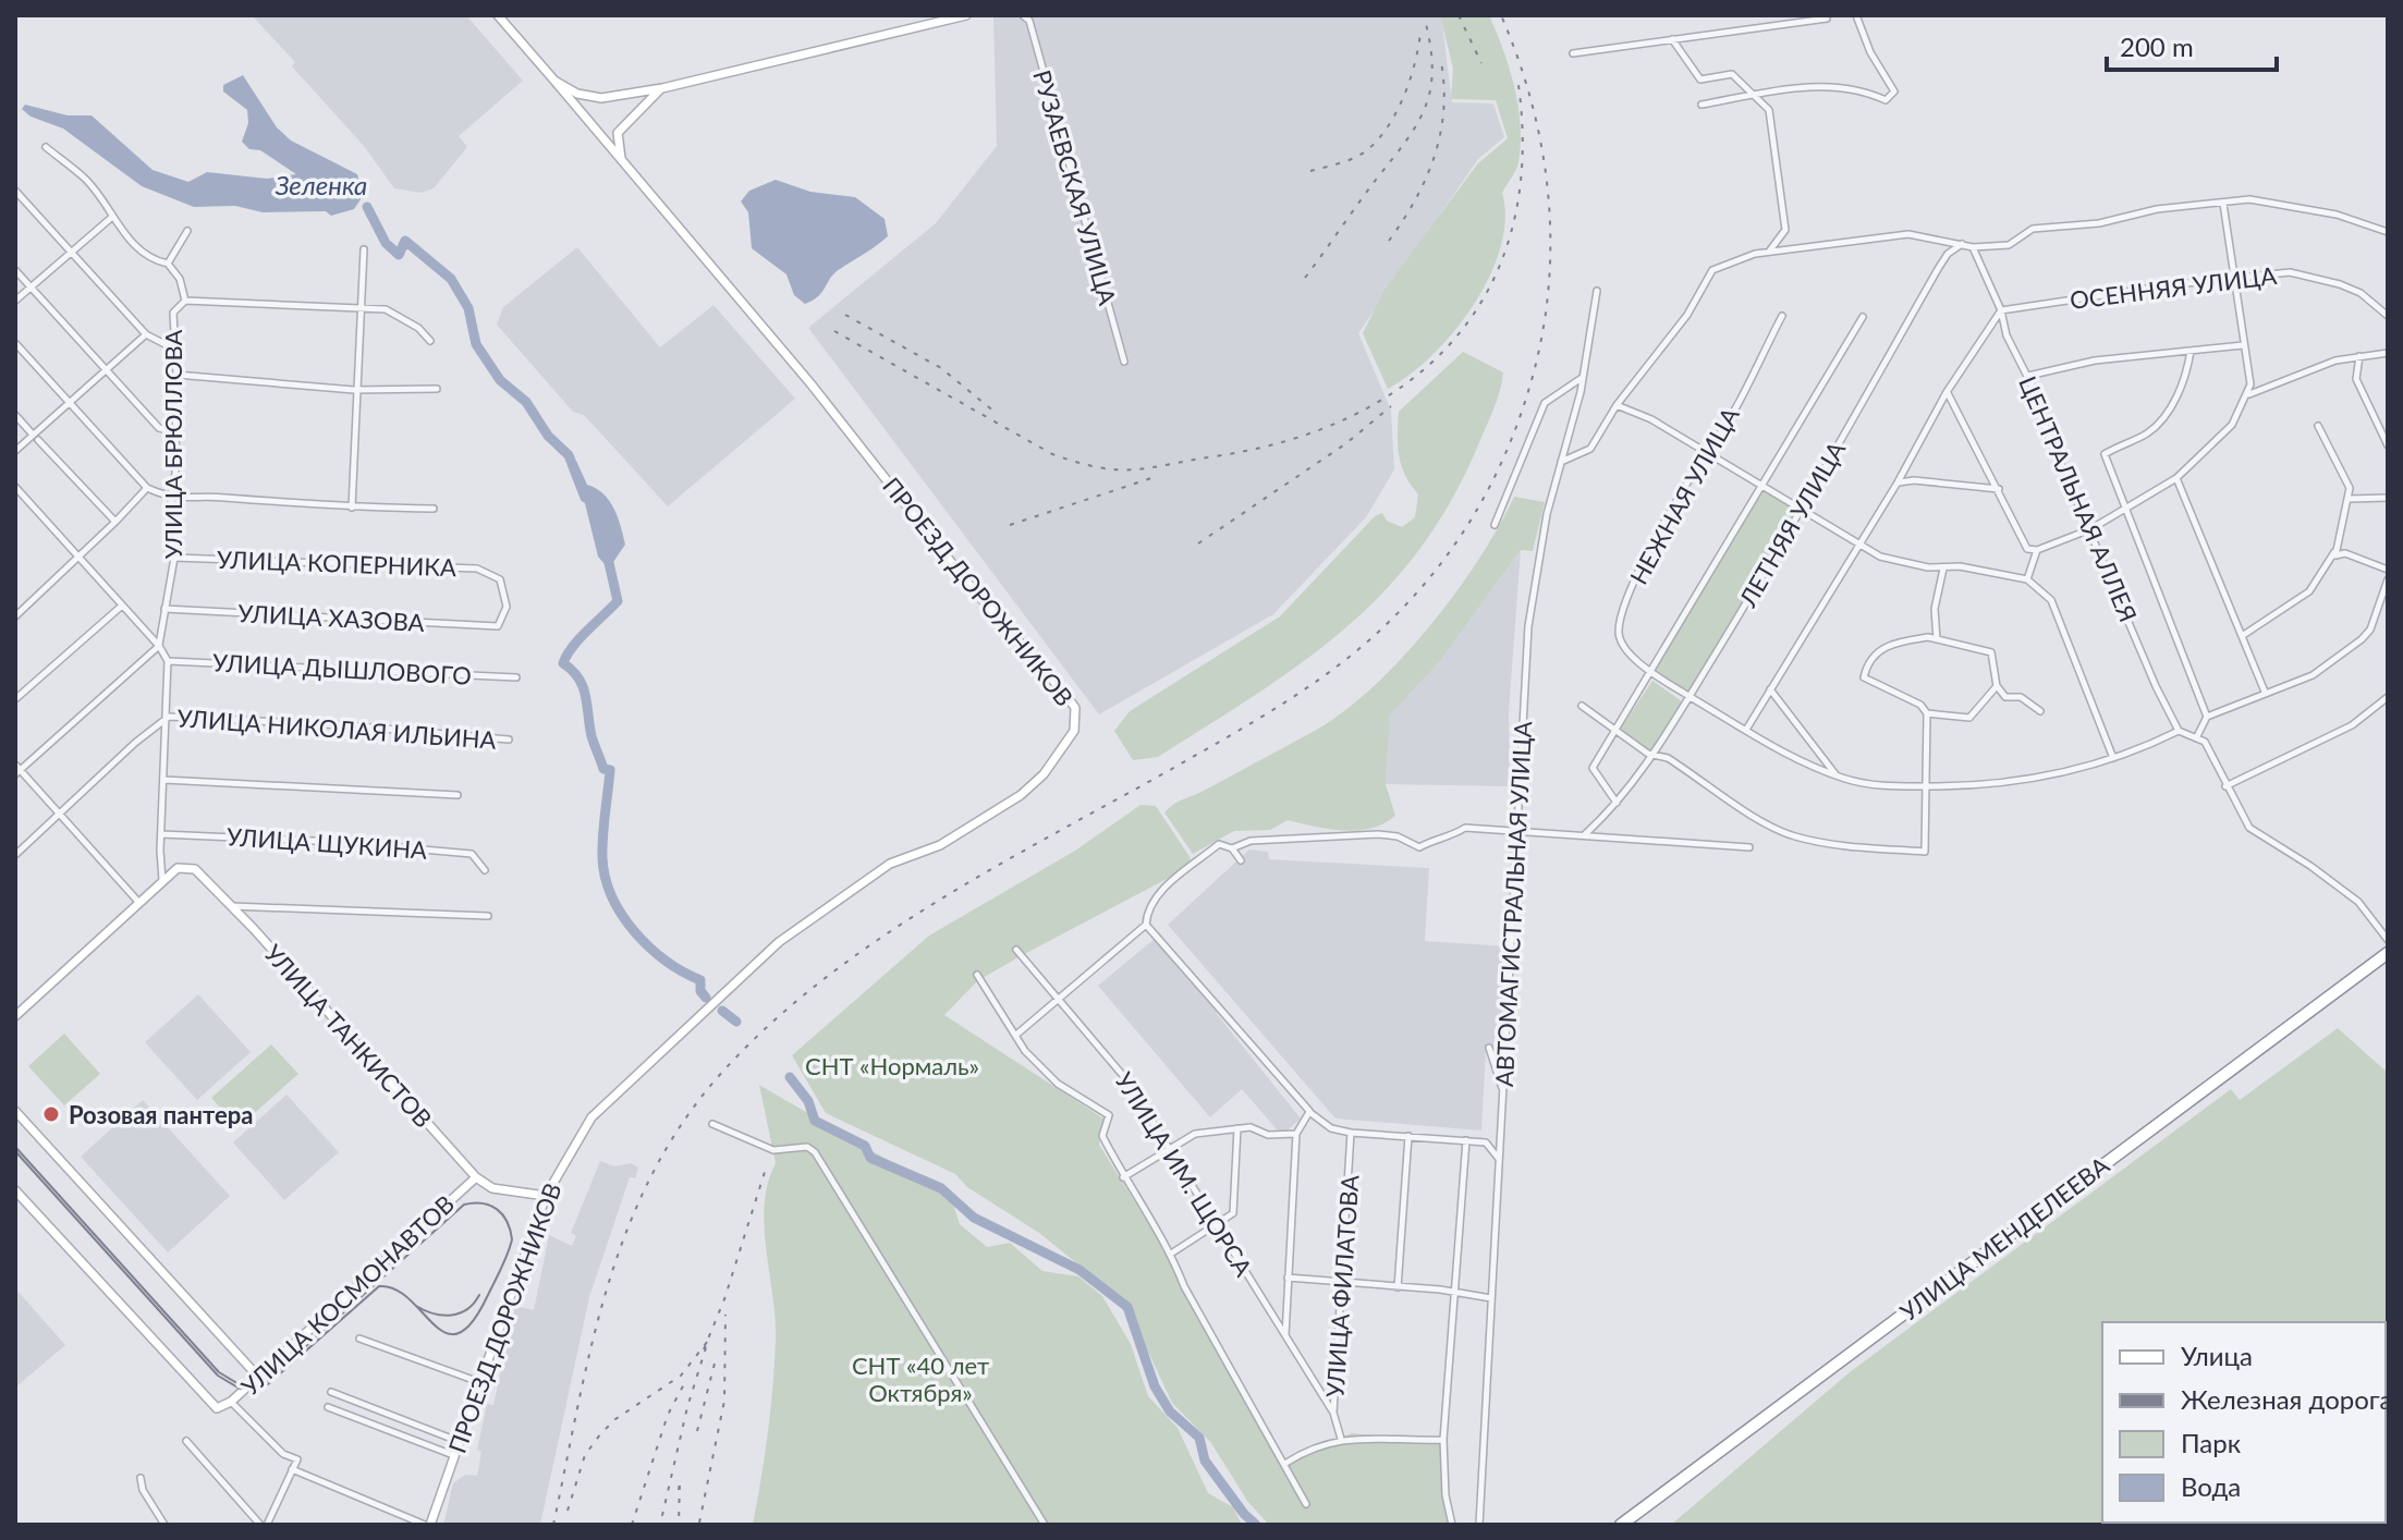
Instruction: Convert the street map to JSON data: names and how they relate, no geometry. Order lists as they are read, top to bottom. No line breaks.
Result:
{"streets":{"highway":["УЛИЦА МЕНДЕЛЕЕВА"],"main road":["ПРОЕЗД ДОРОЖНИКОВ","УЛИЦА ТАНКИСТОВ","УЛИЦА КОСМОНАВТОВ"],"street":["РУЗАЕВСКАЯ УЛИЦА","ОСЕННЯЯ УЛИЦА","УЛИЦА БРЮЛЛОВА","НЕЖНАЯ УЛИЦА","ЦЕНТРАЛЬНАЯ АЛЛЕЯ","ЛЕТНЯЯ УЛИЦА","УЛИЦА КОПЕРНИКА","УЛИЦА ХАЗОВА","УЛИЦА ДЫШЛОВОГО","УЛИЦА НИКОЛАЯ ИЛЬИНА","УЛИЦА ЩУКИНА","АВТОМАГИСТРАЛЬНАЯ УЛИЦА","УЛИЦА ИМ. ЩОРСА","УЛИЦА ФИЛАТОВА"]},"crossings":[["ОСЕННЯЯ УЛИЦА","ЦЕНТРАЛЬНАЯ АЛЛЕЯ"],["УЛИЦА БРЮЛЛОВА","УЛИЦА КОПЕРНИКА"],["УЛИЦА БРЮЛЛОВА","УЛИЦА ХАЗОВА"],["НЕЖНАЯ УЛИЦА","ЛЕТНЯЯ УЛИЦА"],["УЛИЦА КОПЕРНИКА","УЛИЦА ХАЗОВА"],["ПРОЕЗД ДОРОЖНИКОВ","УЛИЦА ТАНКИСТОВ"],["УЛИЦА ТАНКИСТОВ","УЛИЦА КОСМОНАВТОВ"],["УЛИЦА ИМ. ЩОРСА","УЛИЦА ФИЛАТОВА"]],"water":["Зеленка"],"parks":["СНТ «Нормаль»","СНТ «40 лет Октября»"],"places":["Розовая пантера"],"legend":["Улица","Железная дорога","Парк","Вода"],"scale_bar":"200 m"}
